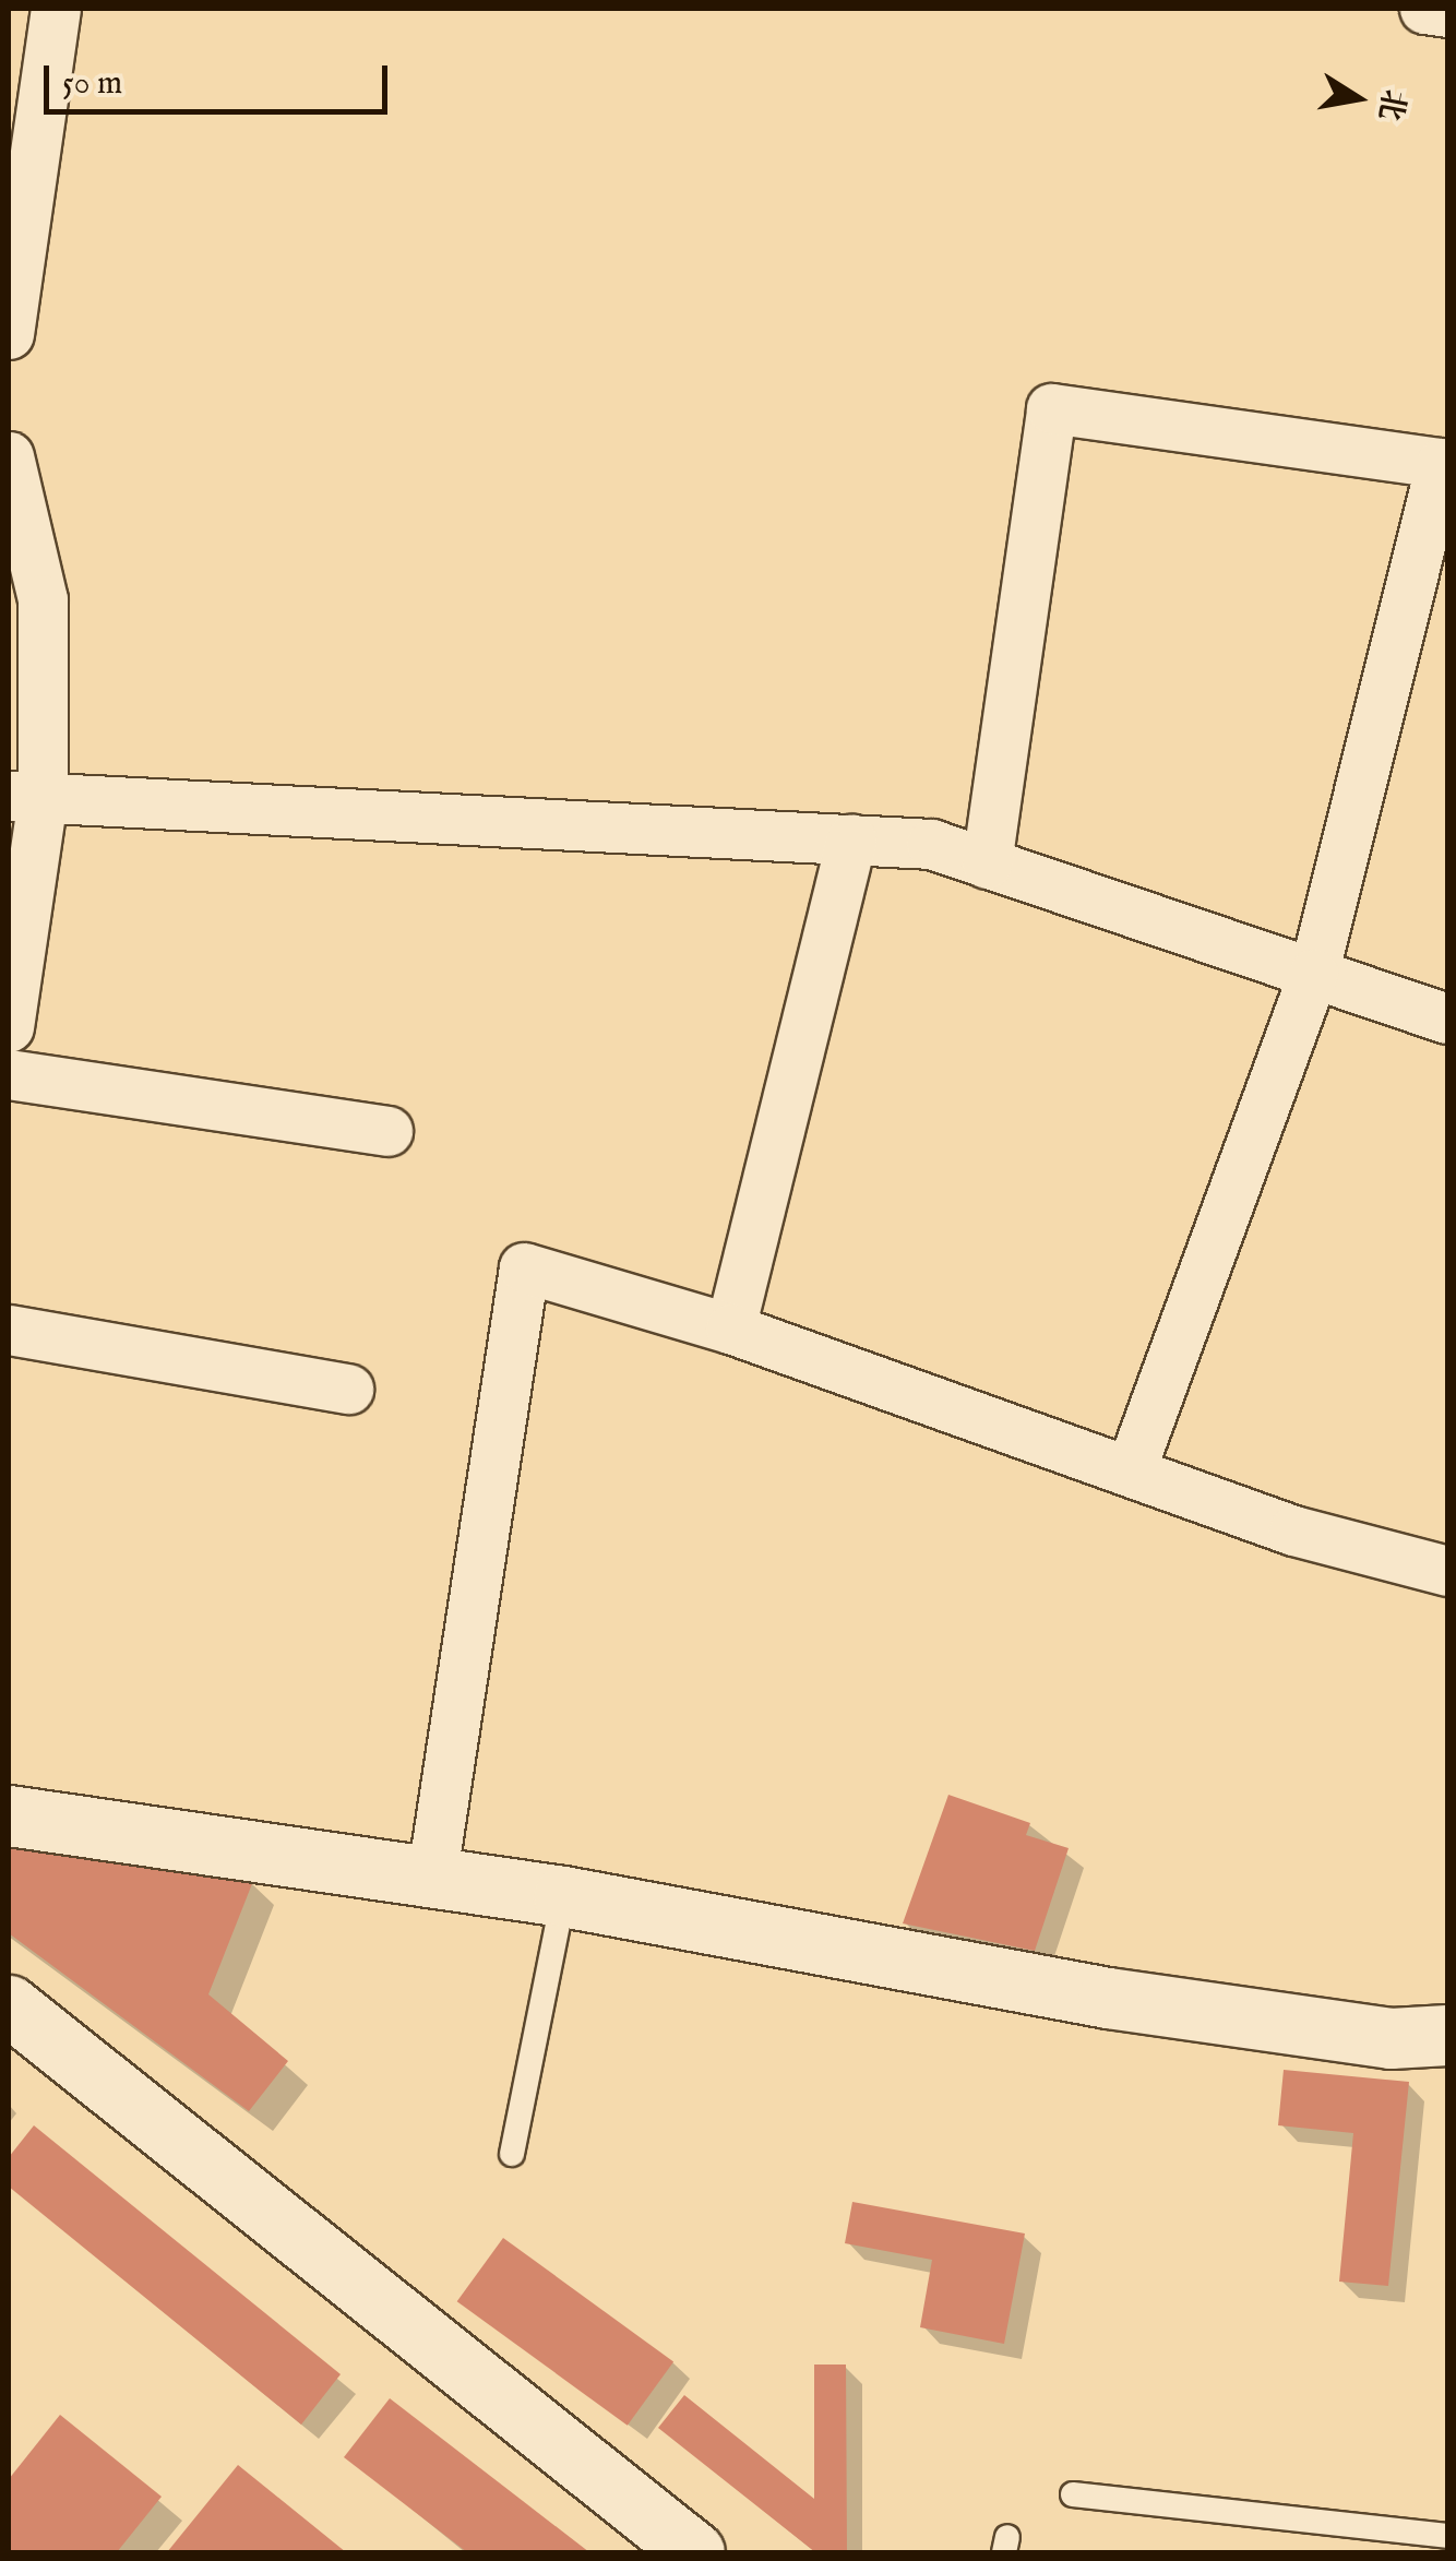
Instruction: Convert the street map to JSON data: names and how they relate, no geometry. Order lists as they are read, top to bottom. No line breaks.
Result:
{"scale_bar":"50 m","north":"right"}
